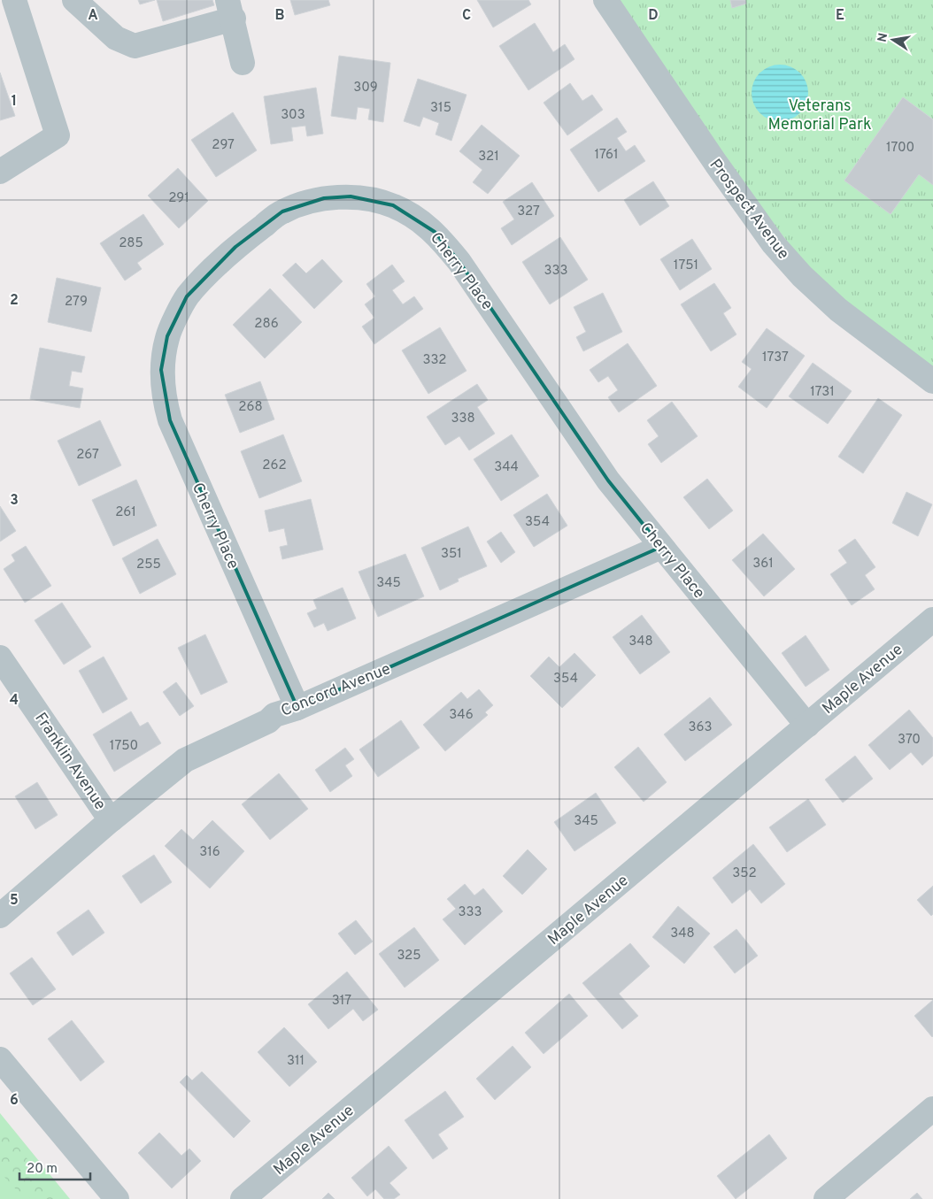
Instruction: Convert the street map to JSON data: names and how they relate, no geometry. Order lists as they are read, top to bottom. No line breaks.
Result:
{"streets":{"street":["Prospect Avenue","Cherry Place","Maple Avenue","Concord Avenue","Franklin Avenue"]},"crossings":[["Cherry Place","Maple Avenue"],["Cherry Place","Concord Avenue"],["Concord Avenue","Franklin Avenue"]],"parks":["Veterans Memorial Park"],"house_numbers":["309","315","303","297","1700","1761","321","291","327","285","1751","333","279","286","1737","332","1731","268","338","267","262","344","261","354","351","361","255","345","348","354","346","363","370","1750","345","316","352","333","348","325","317","311"],"scale_bar":"20 m","north":"left","grid":{"columns":["A","B","C","D","E"],"rows":["1","2","3","4","5","6"]}}
